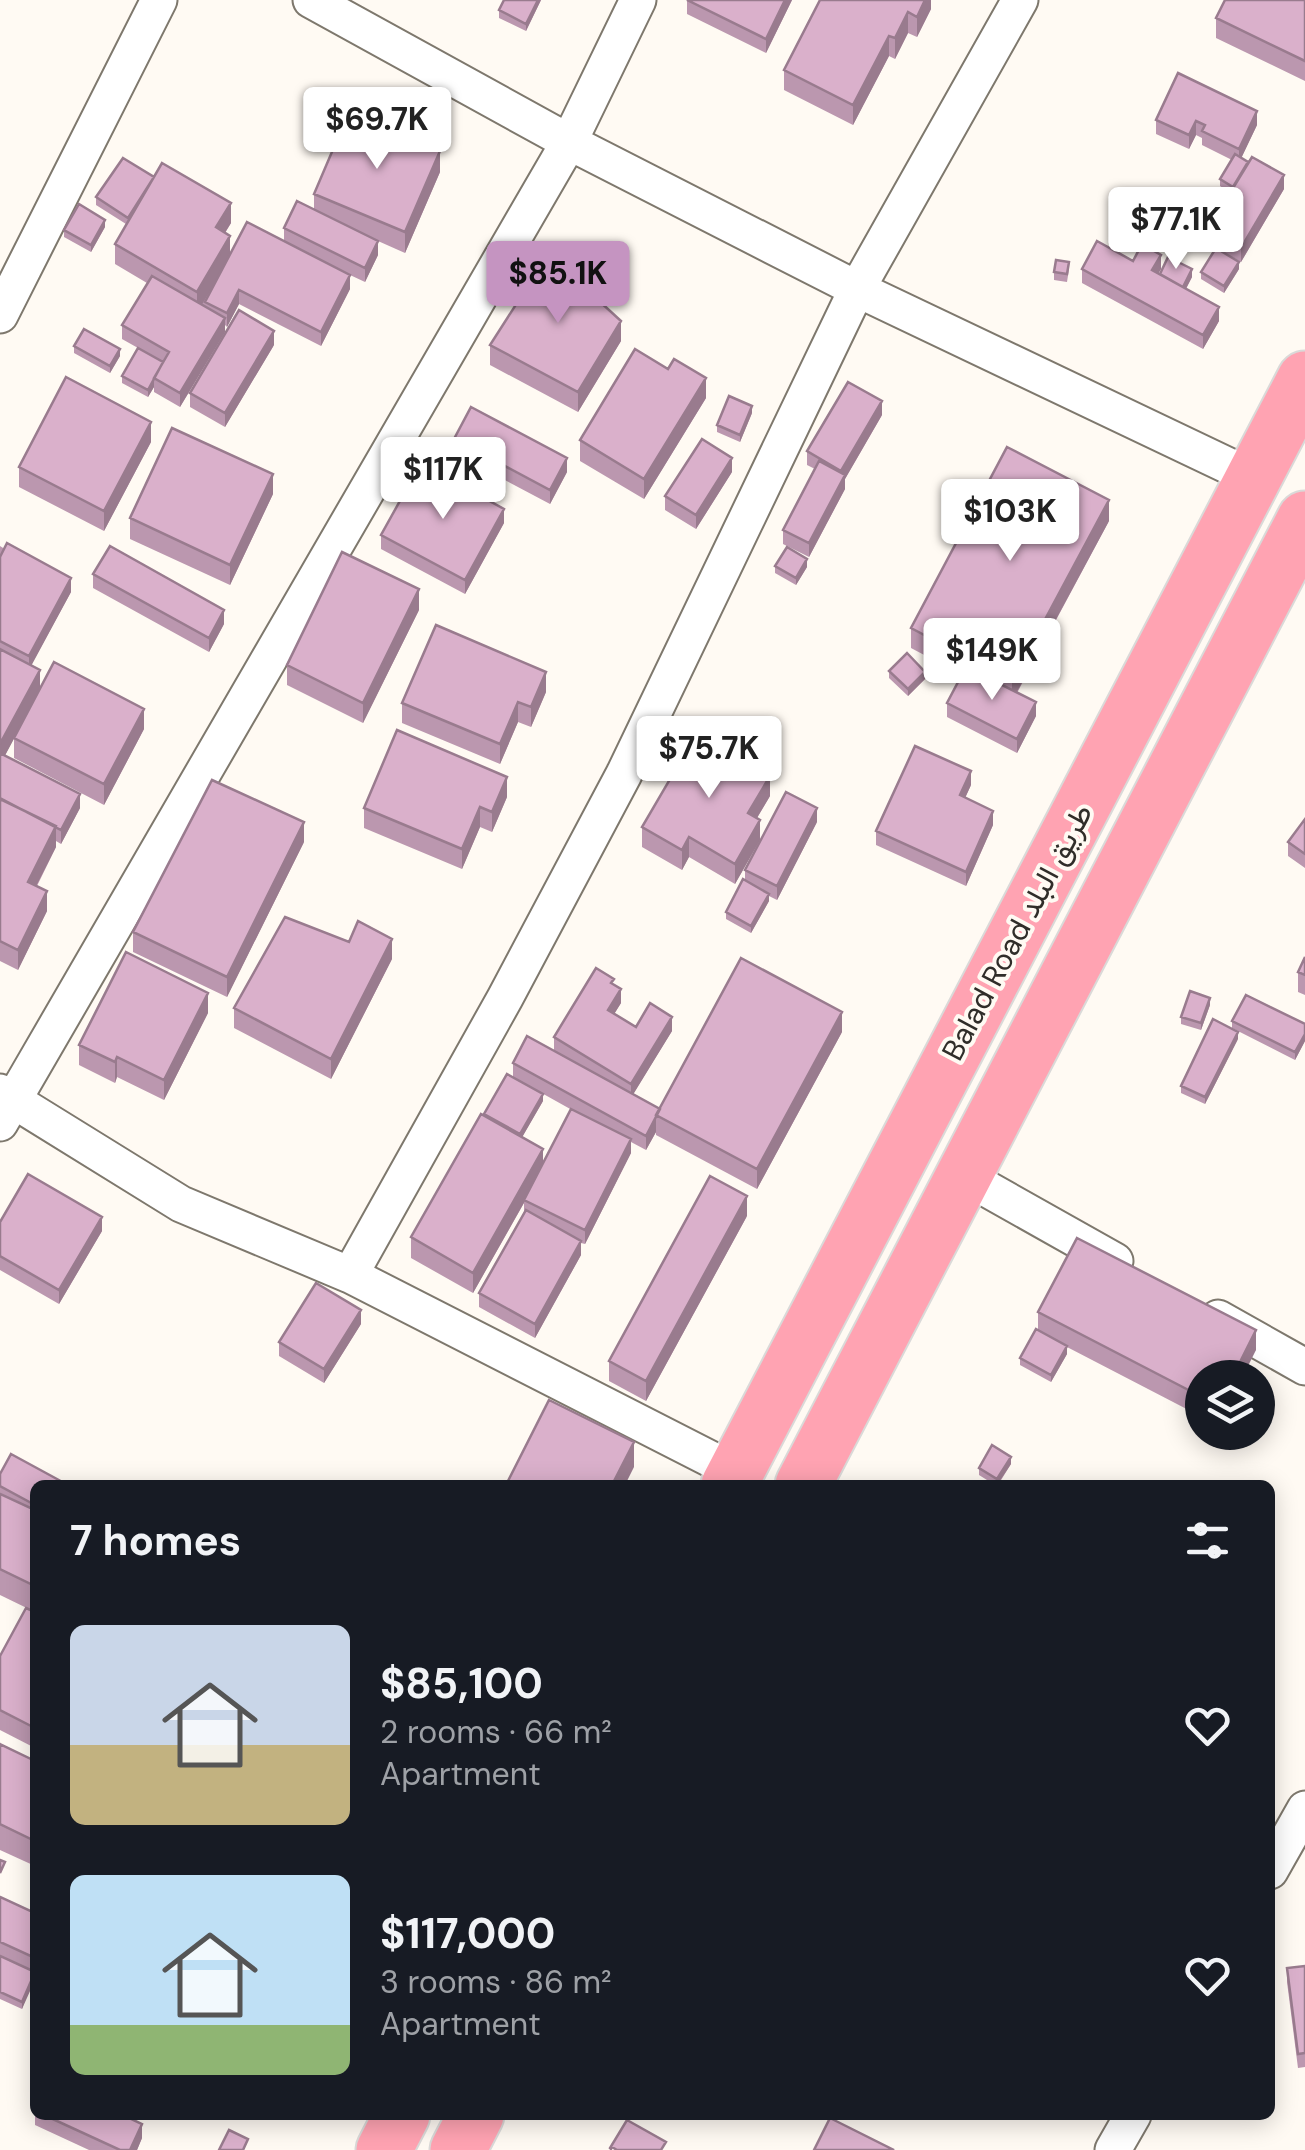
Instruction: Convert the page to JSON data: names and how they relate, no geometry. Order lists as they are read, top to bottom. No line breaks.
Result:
{"streets":{"highway":["Balad Road طريق البلد"]},"page":{"price":["$69.7K","$77.1K","$85.1K","$117K","$103K","$149K","$75.7K"],"heading":"7 homes","list":[{"name":"$85,100","note":"2 rooms · 66 m² · Apartment"},{"name":"$117,000","note":"3 rooms · 86 m² · Apartment"}]}}
